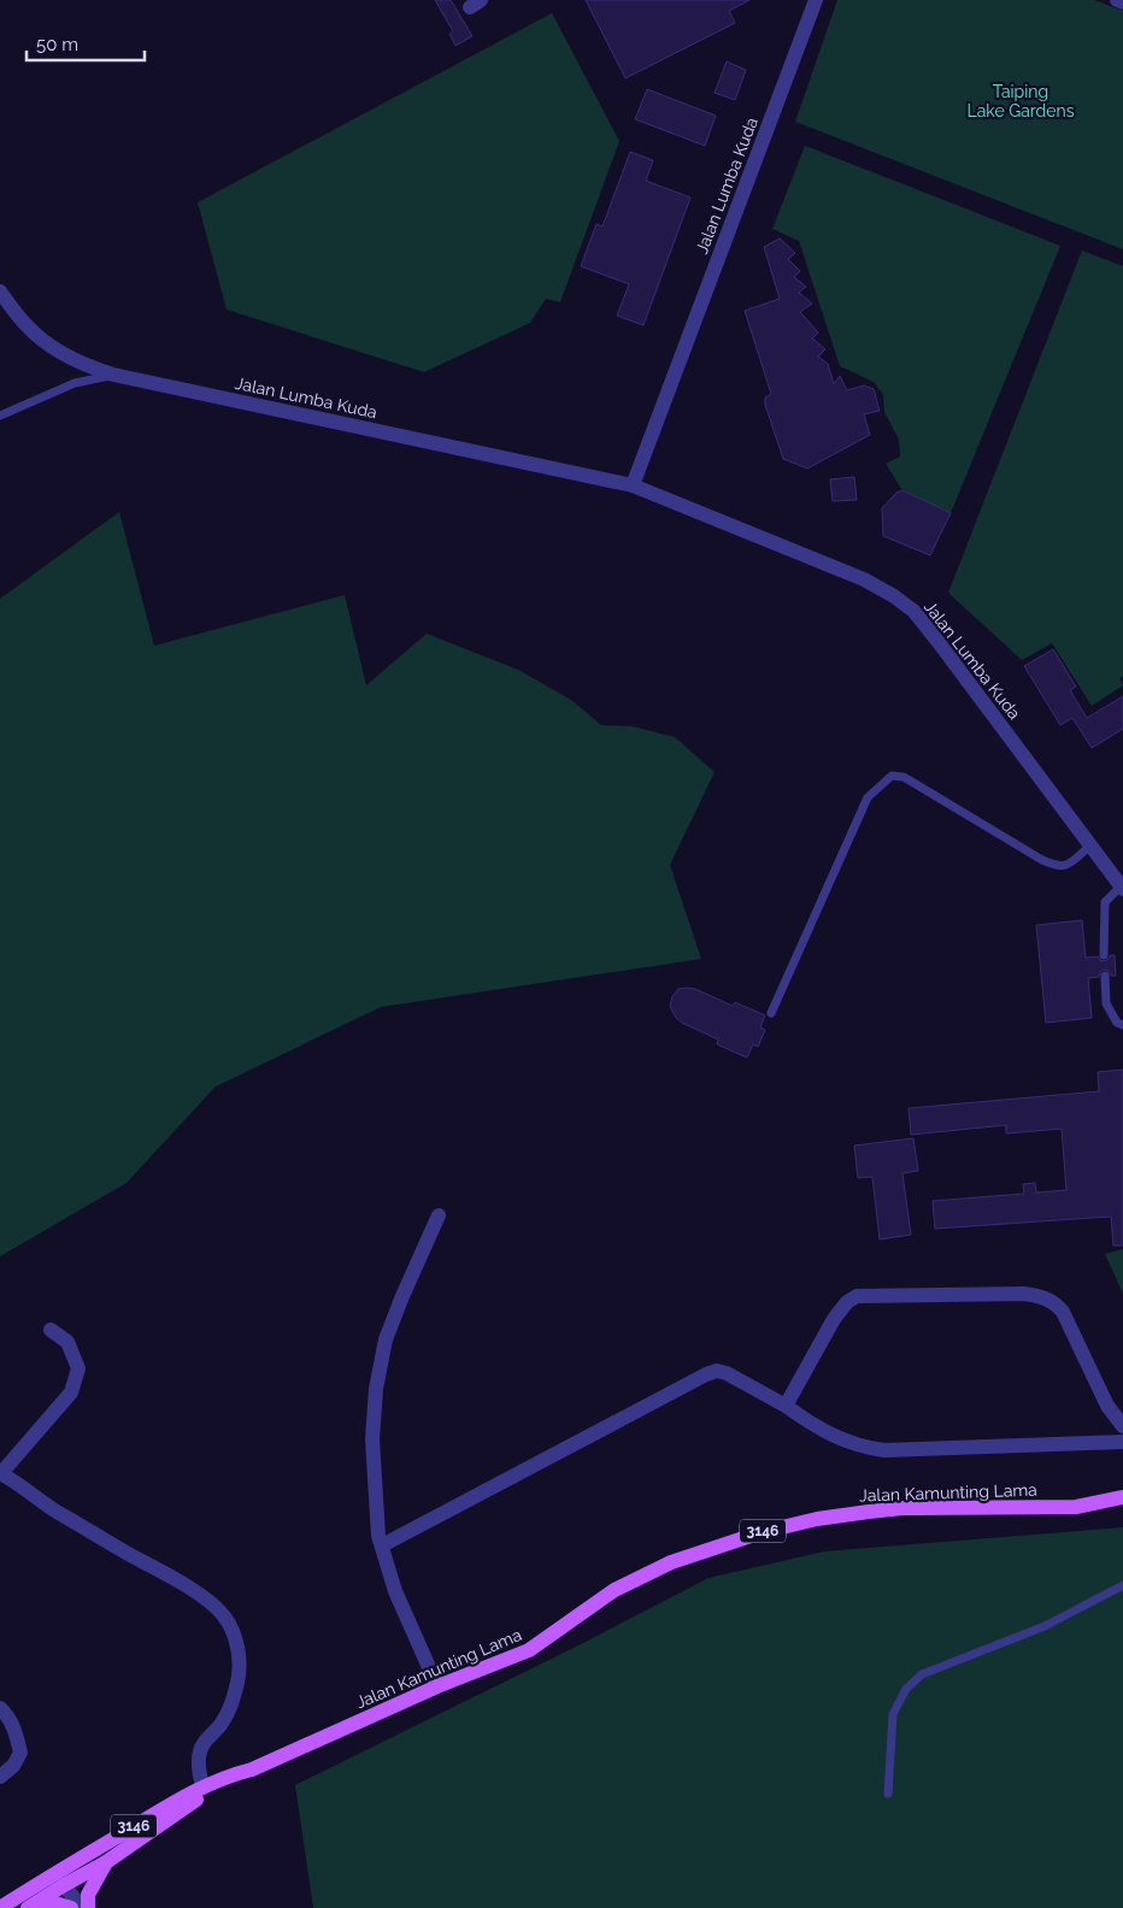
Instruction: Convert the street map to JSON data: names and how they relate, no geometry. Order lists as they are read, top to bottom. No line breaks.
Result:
{"streets":{"main road":["Jalan Kamunting Lama","3146"],"street":["Jalan Lumba Kuda"]},"parks":["Taiping Lake Gardens"],"scale_bar":"50 m"}
